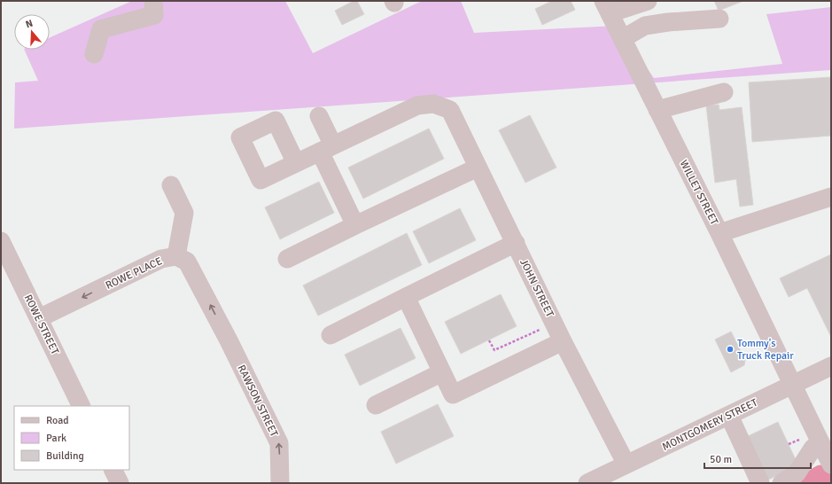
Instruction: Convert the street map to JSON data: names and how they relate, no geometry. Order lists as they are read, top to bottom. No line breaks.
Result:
{"streets":{"street":["WILLET STREET","ROWE PLACE","JOHN STREET","ROWE STREET","RAWSON STREET","MONTGOMERY STREET"]},"crossings":[["WILLET STREET","MONTGOMERY STREET"],["ROWE PLACE","ROWE STREET"],["ROWE PLACE","RAWSON STREET"],["JOHN STREET","MONTGOMERY STREET"]],"one_way":["RAWSON STREET"],"places":["Tommy's Truck Repair"],"legend":["Road","Park","Building"],"scale_bar":"50 m","north":"top"}
